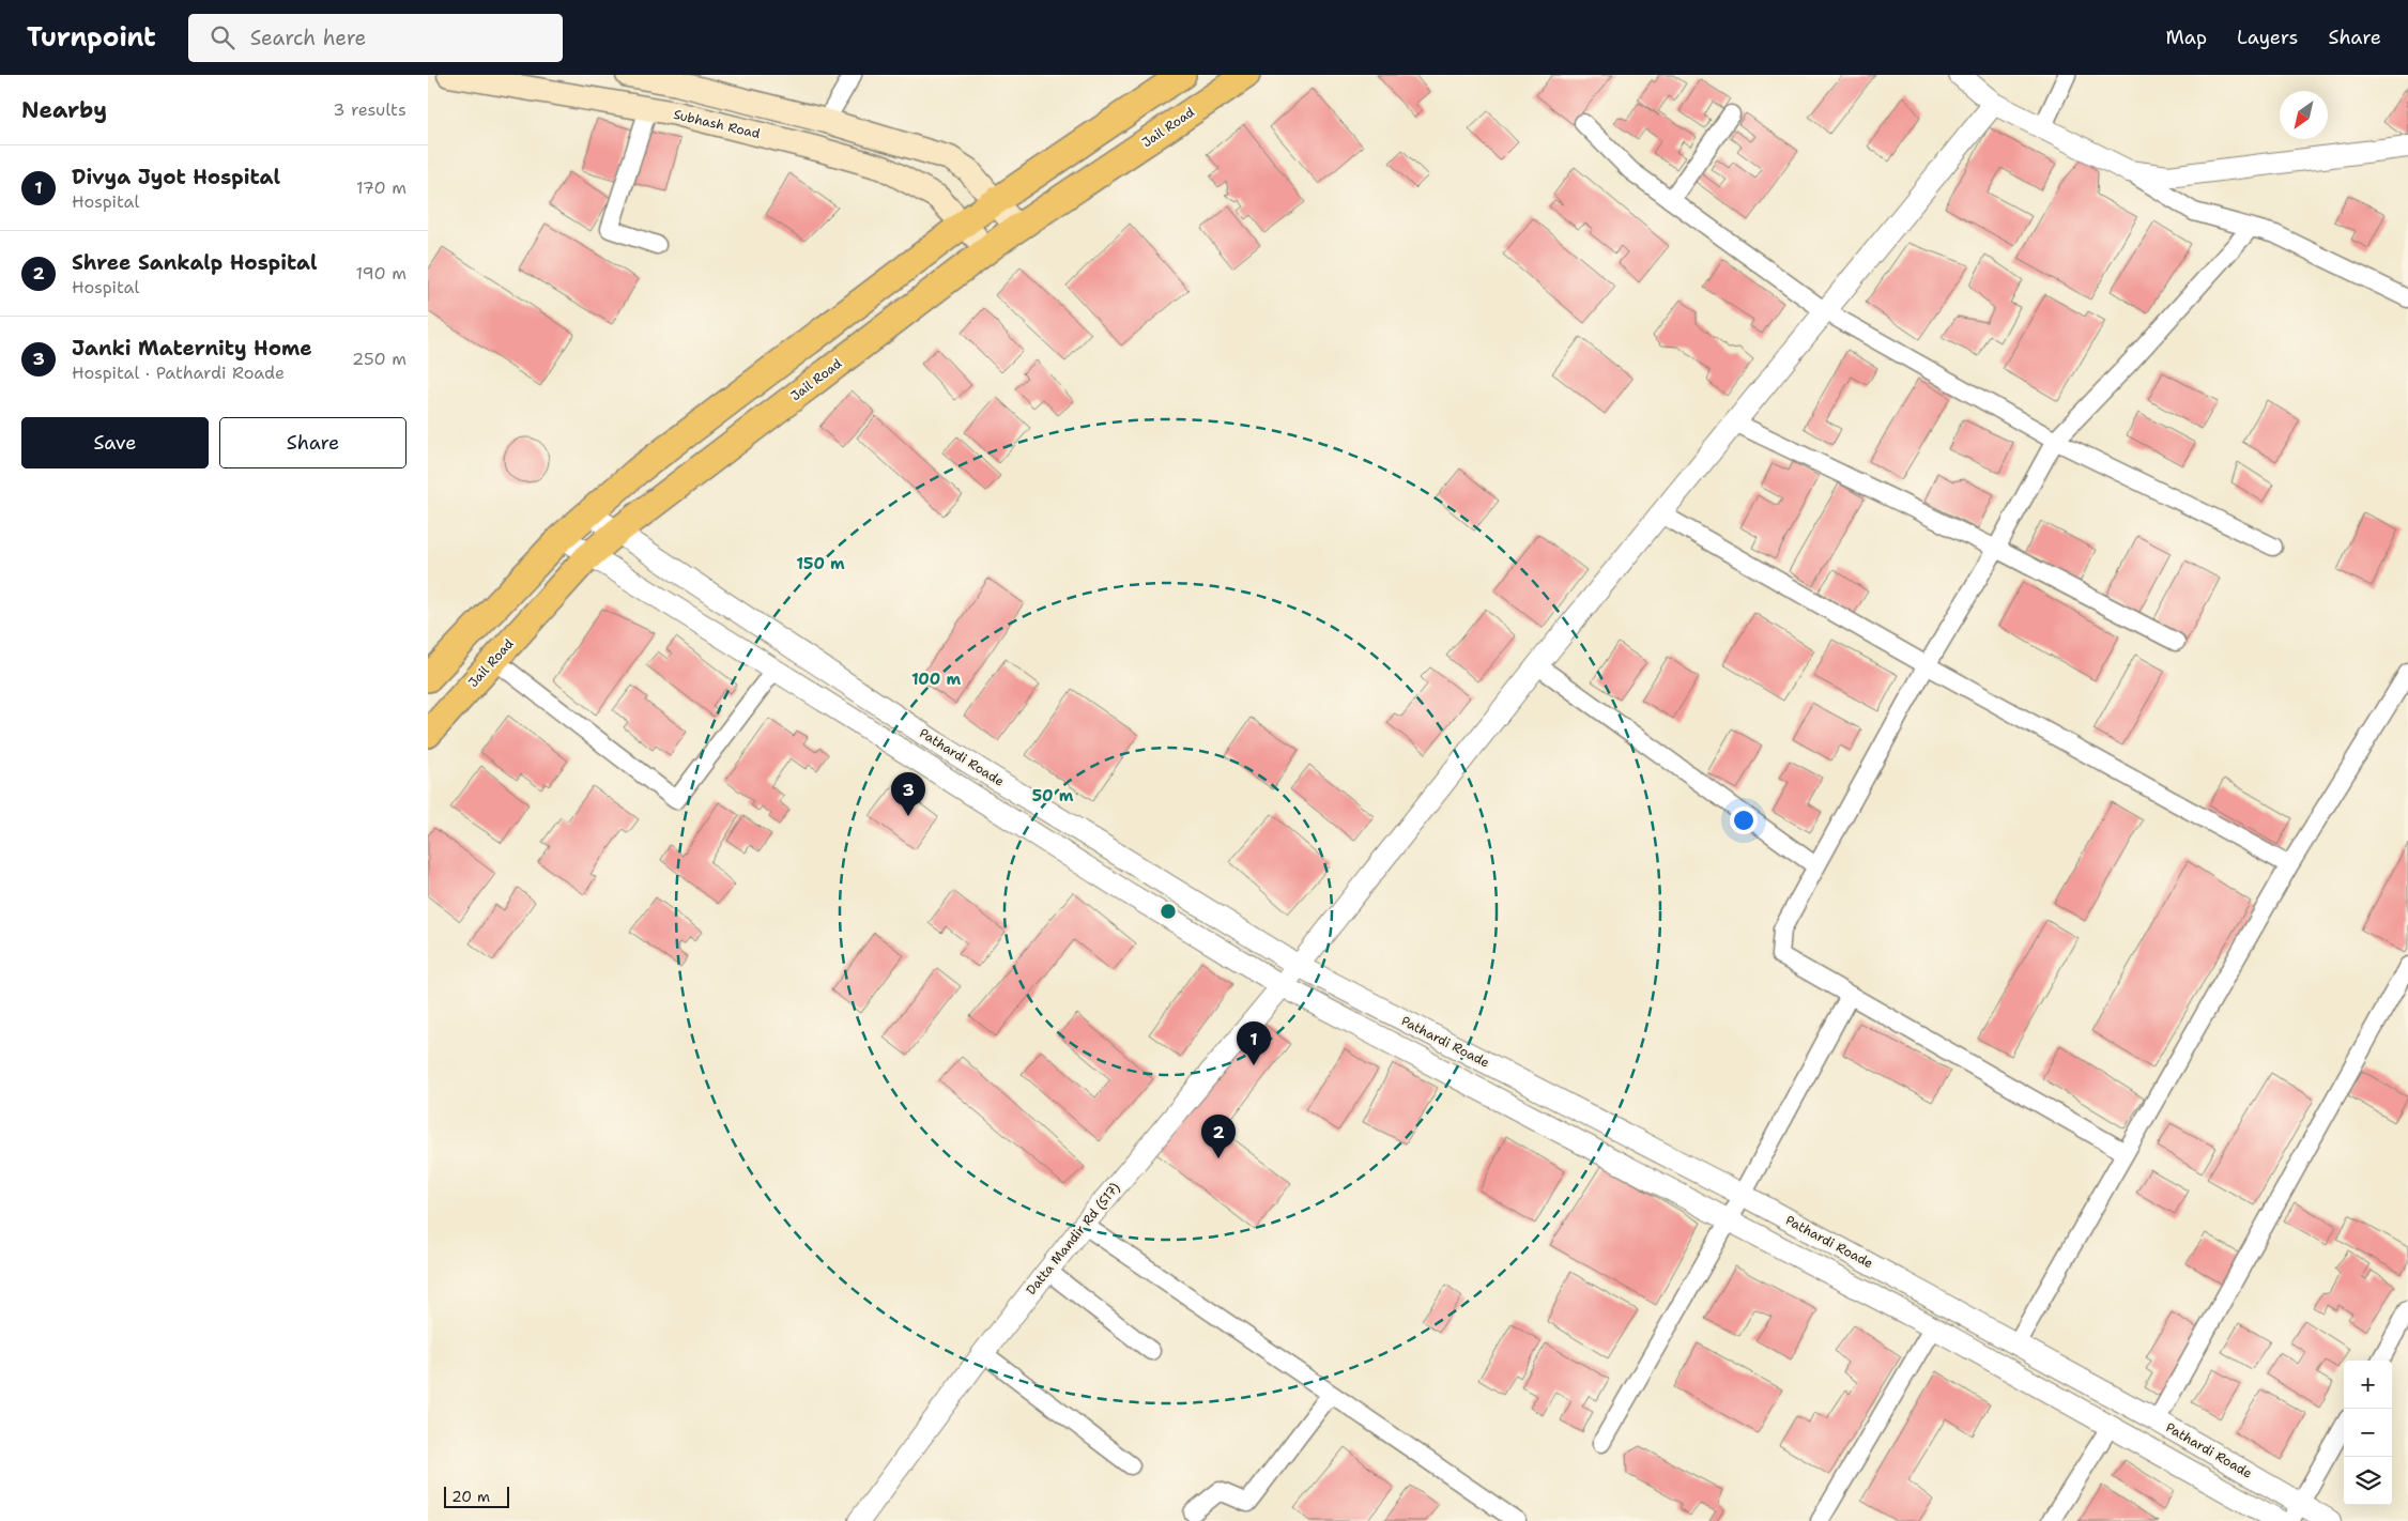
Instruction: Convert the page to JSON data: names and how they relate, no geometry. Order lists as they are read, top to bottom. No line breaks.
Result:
{"streets":{"main road":["Subhash Road","Jail Road"],"street":["Pathardi Roade","Datta Mandir Rd (S17)"]},"crossings":[["Subhash Road","Jail Road"],["Jail Road","Pathardi Roade"],["Pathardi Roade","Datta Mandir Rd (S17)"]],"scale_bar":"20 m","north":"bottom left","page":{"header":"Turnpoint","search":"Search here","nav":["Map","Layers","Share"],"heading":["Nearby","3 results"],"list":[{"mark":"1","name":"Divya Jyot Hospital","note":"Hospital","value":"170 m"},{"mark":"2","name":"Shree Sankalp Hospital","note":"Hospital","value":"190 m"},{"mark":"3","name":"Janki Maternity Home","note":"Hospital · Pathardi Roade","value":"250 m"}],"buttons":["Save","Share"],"pins":["3","1","2"],"map_buttons":["+","−"],"scale":"20 m"},"rings":["150 m","100 m","50 m"]}
